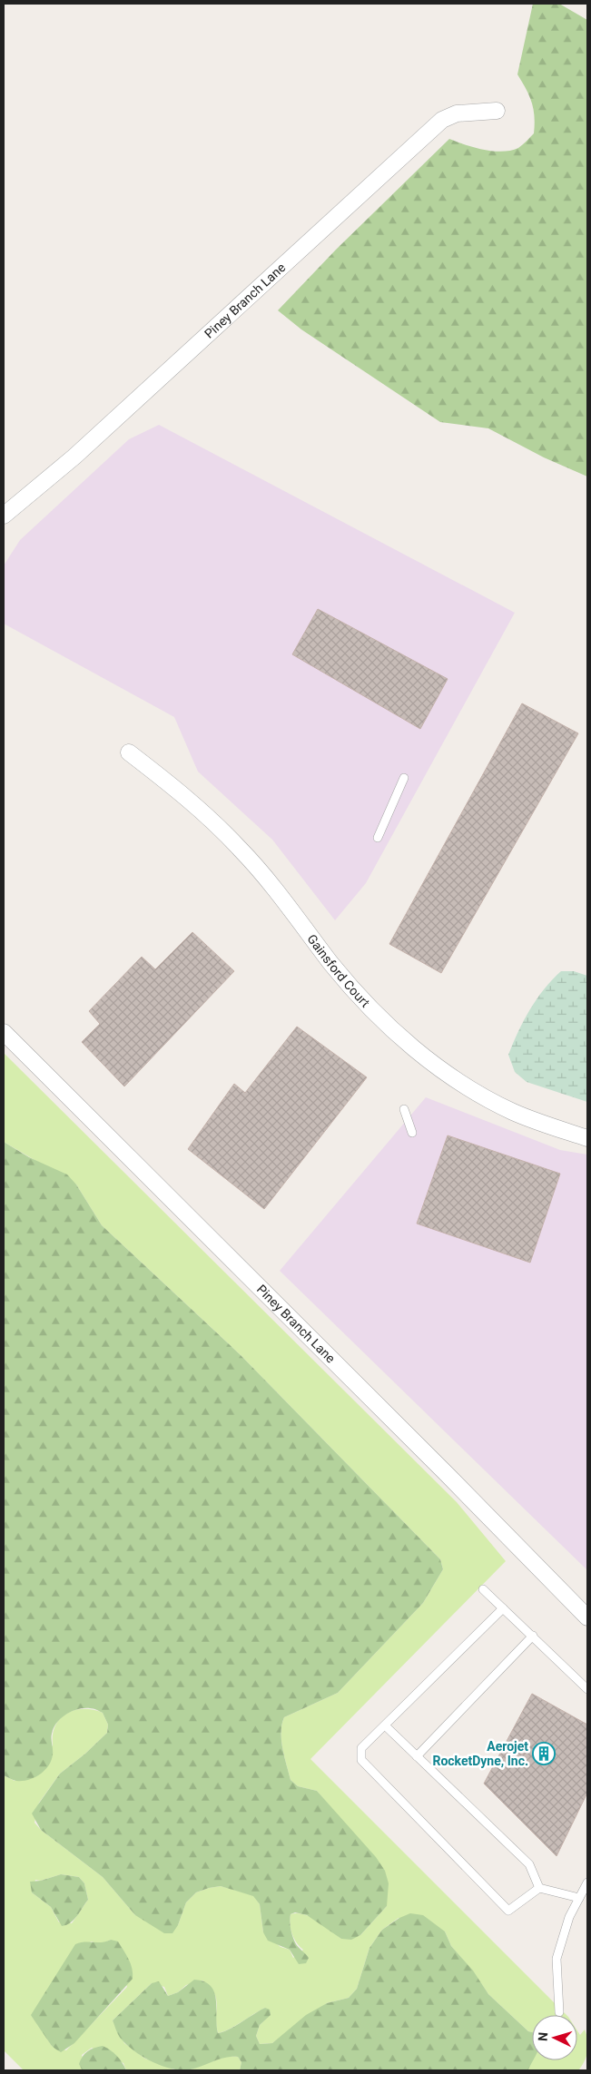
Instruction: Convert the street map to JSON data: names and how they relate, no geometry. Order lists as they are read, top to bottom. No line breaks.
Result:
{"streets":{"street":["Piney Branch Lane","Gainsford Court"]},"places":{"building":["Aerojet RocketDyne, Inc."]},"north":"left"}
